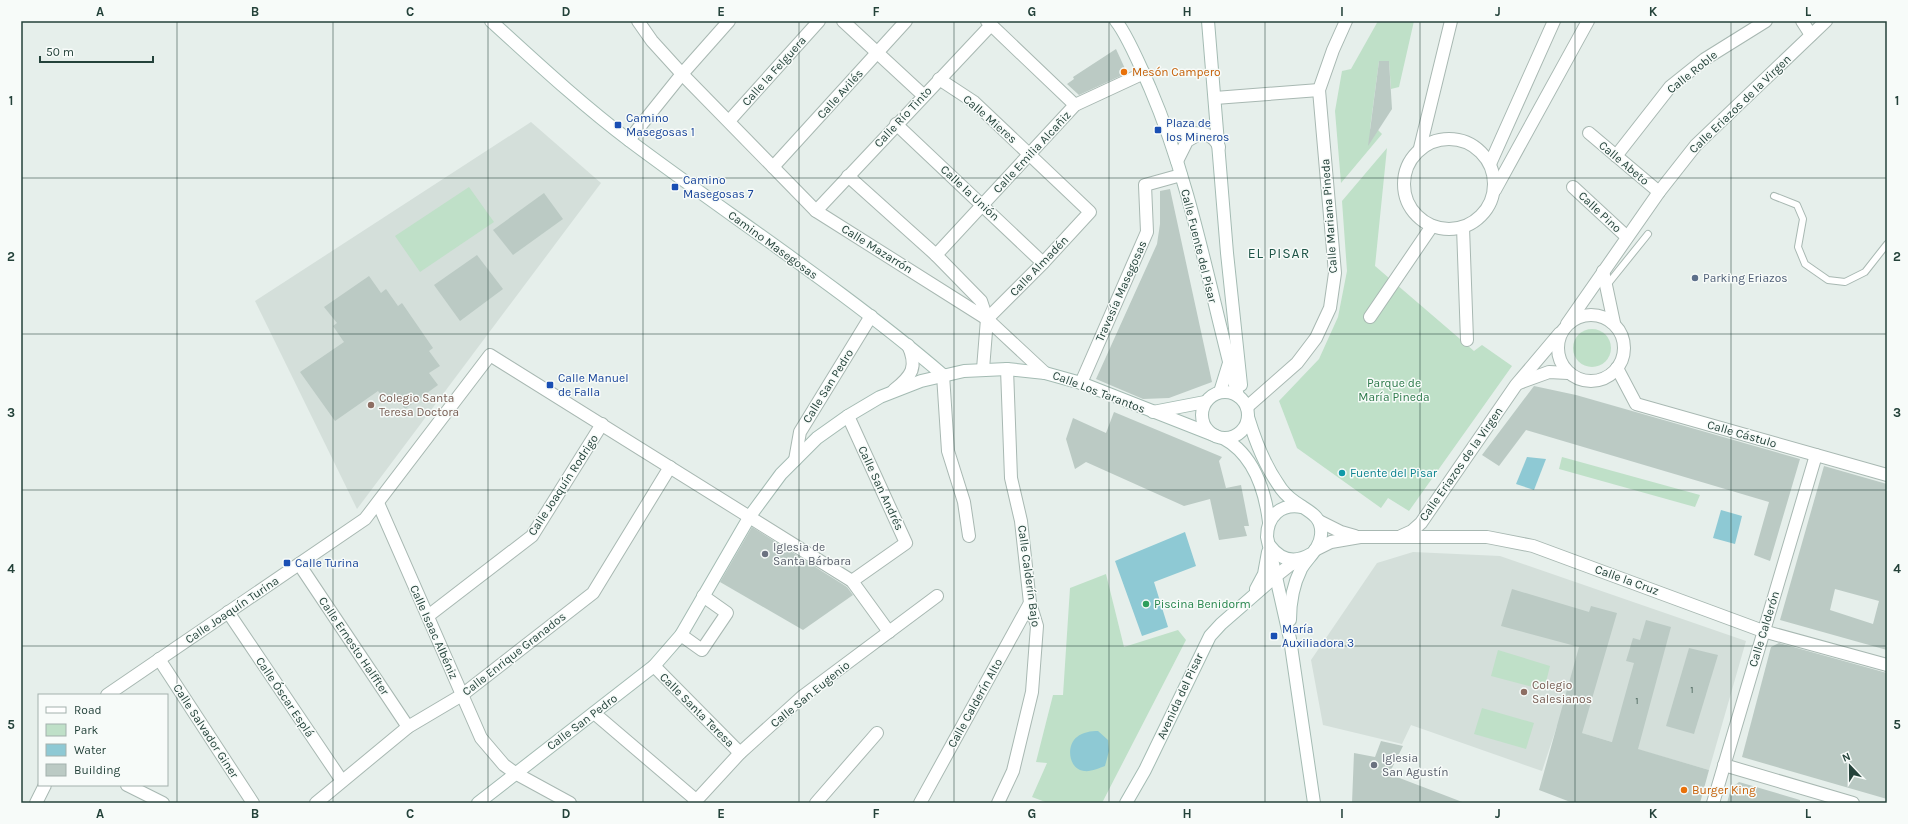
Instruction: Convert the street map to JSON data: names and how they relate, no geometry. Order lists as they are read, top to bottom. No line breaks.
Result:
{"streets":{"street":["Calle la Felguera","Calle Roble","Calle Avilés","Calle Eriazos de la Virgen","Calle Río Tinto","Calle Mieres","Calle Emilia Alcañiz","Calle Abeto","Calle la Unión","Calle Pino","Calle Mariana Pineda","Camino Masegosas","Calle Fuente del Pisar","Calle Mazarrón","Calle Almadén","Travesía Masegosas","Calle San Pedro","Calle Los Tarantos","Calle Cástulo","Calle Joaquín Rodrigo","Calle San Andrés","Calle Calderín Bajo","Calle la Cruz","Calle Joaquín Turina","Calle Calderón","Calle Isaac Albéniz","Calle Ernesto Halffter","Calle Enrique Granados","Calle San Eugenio","Avenida del Pisar","Calle Óscar Esplá","Calle Calderín Alto","Calle Santa Teresa","Calle Salvador Giner"]},"crossings":[["Calle la Felguera","Calle Mazarrón"],["Calle Roble","Calle Abeto"],["Calle Avilés","Calle Mazarrón"],["Calle Eriazos de la Virgen","Calle Abeto"],["Calle Eriazos de la Virgen","Calle Pino"],["Calle Eriazos de la Virgen","Calle Cástulo"],["Calle Eriazos de la Virgen","Calle la Cruz"],["Calle Río Tinto","Calle Mieres"],["Calle Río Tinto","Calle la Unión"],["Calle Río Tinto","Calle Mazarrón"],["Calle Mieres","Calle Emilia Alcañiz"],["Calle Mieres","Calle Almadén"],["Calle Emilia Alcañiz","Calle la Unión"],["Calle Emilia Alcañiz","Calle Fuente del Pisar"],["Calle la Unión","Calle Almadén"],["Calle Mariana Pineda","Calle Fuente del Pisar"],["Calle Mariana Pineda","Calle Los Tarantos"],["Camino Masegosas","Calle San Pedro"],["Calle Fuente del Pisar","Travesía Masegosas"],["Calle Fuente del Pisar","Calle Los Tarantos"],["Calle Mazarrón","Calle Almadén"],["Calle Mazarrón","Calle Los Tarantos"],["Calle Almadén","Calle Los Tarantos"],["Travesía Masegosas","Calle Los Tarantos"],["Calle San Pedro","Calle Los Tarantos"],["Calle San Pedro","Calle San Andrés"],["Calle San Pedro","Calle Calderín Bajo"],["Calle San Pedro","Calle Isaac Albéniz"],["Calle San Pedro","Calle Santa Teresa"],["Calle Los Tarantos","Calle Calderín Bajo"],["Calle Cástulo","Calle Calderón"],["Calle Joaquín Rodrigo","Calle Joaquín Turina"],["Calle Joaquín Rodrigo","Calle Isaac Albéniz"],["Calle Calderín Bajo","Calle Calderín Alto"],["Calle la Cruz","Calle Calderón"],["Calle la Cruz","Avenida del Pisar"],["Calle Joaquín Turina","Calle Isaac Albéniz"],["Calle Joaquín Turina","Calle Ernesto Halffter"],["Calle Joaquín Turina","Calle Óscar Esplá"],["Calle Joaquín Turina","Calle Salvador Giner"],["Calle Isaac Albéniz","Calle Enrique Granados"],["Calle Ernesto Halffter","Calle Enrique Granados"],["Calle Enrique Granados","Calle Óscar Esplá"],["Calle San Eugenio","Calle Santa Teresa"]],"districts":["EL PISAR"],"parks":["Parque de María Pineda"],"places":{"other":["Mesón Campero","Parking Eriazos","Colegio Santa Teresa Doctora","Fuente del Pisar","Iglesia de Santa Bárbara","Piscina Benidorm","Colegio Salesianos","Iglesia San Agustín","Burger King"],"transit":["Camino Masegosas 1","Plaza de los Mineros","Camino Masegosas 7","Calle Manuel de Falla","Calle Turina","María Auxiliadora 3"]},"house_numbers":["1","1"],"legend":["Road","Park","Water","Building"],"scale_bar":"50 m","north":"top","grid":{"columns":["A","B","C","D","E","F","G","H","I","J","K","L"],"rows":["1","2","3","4","5"]}}
